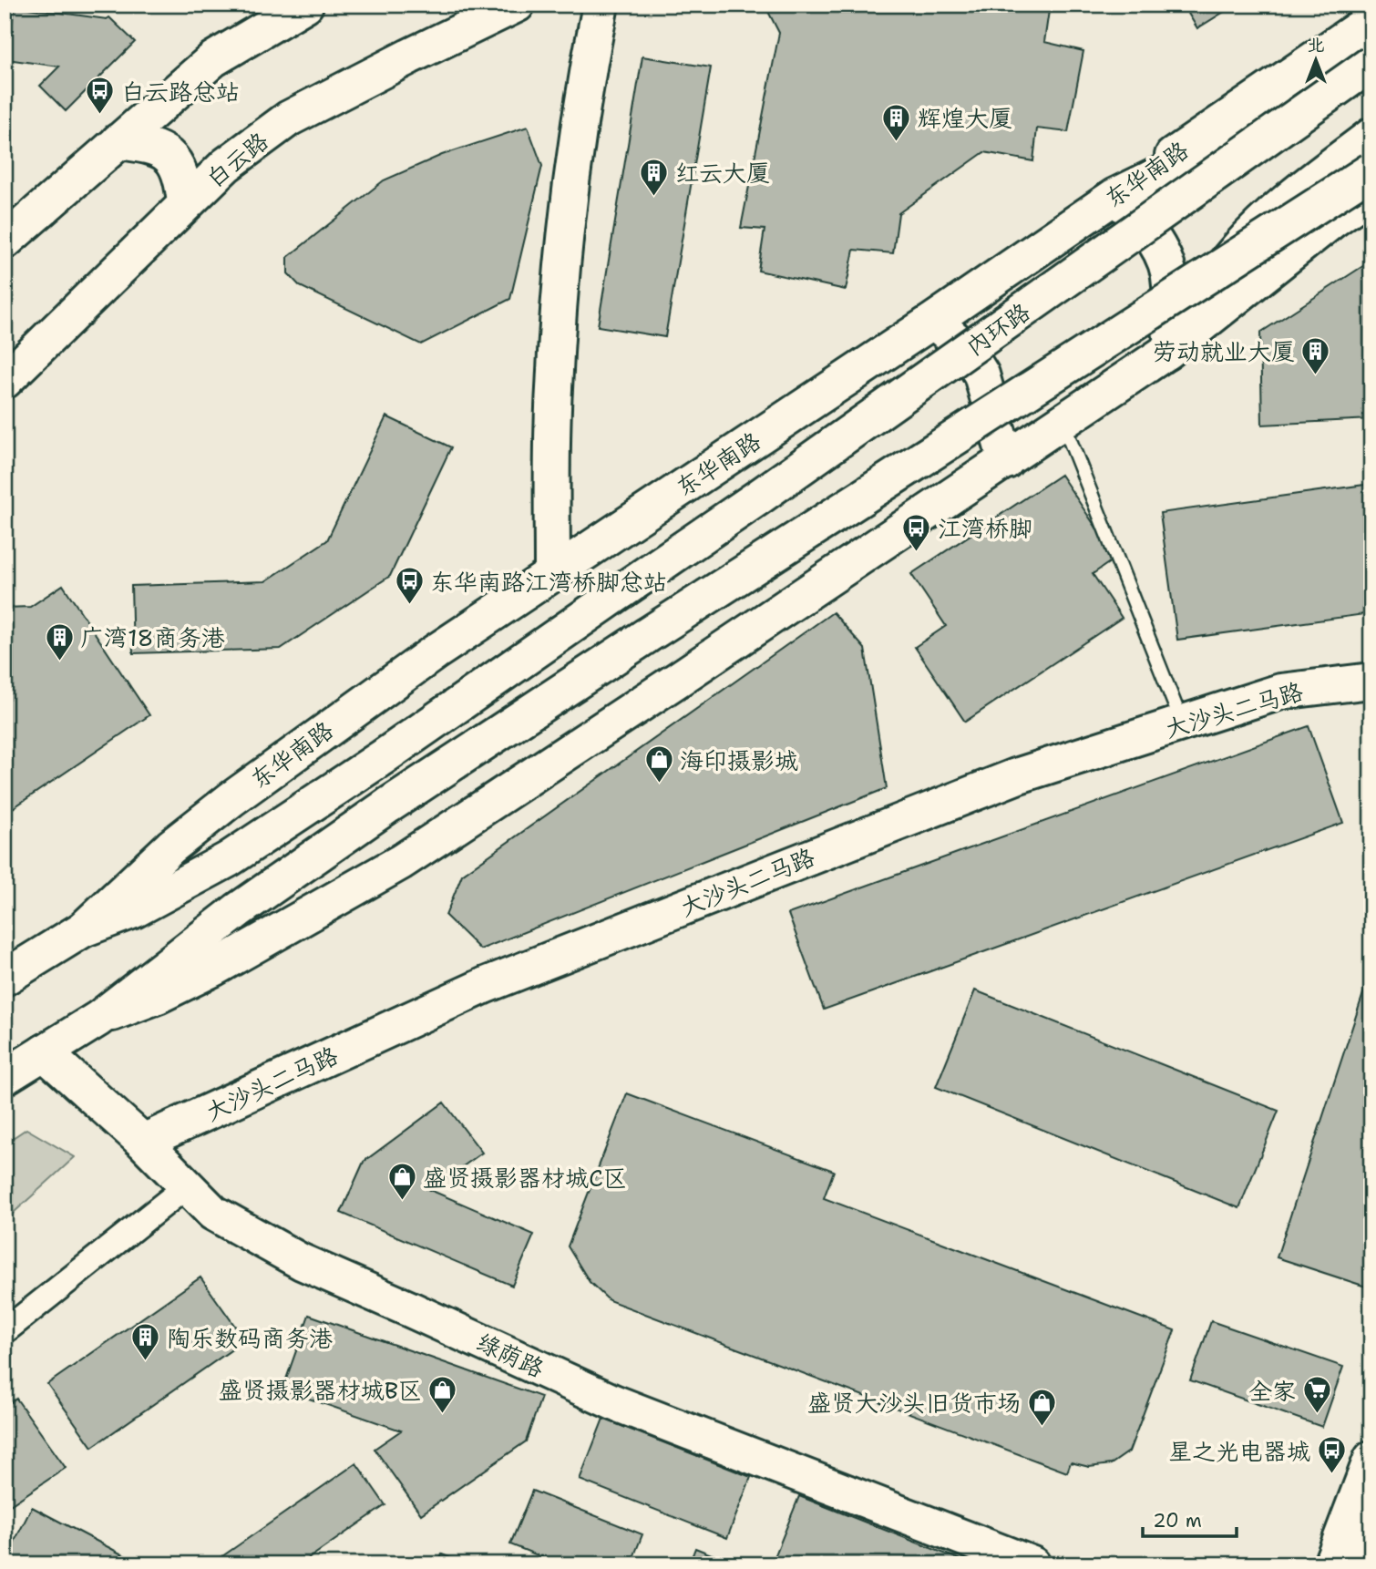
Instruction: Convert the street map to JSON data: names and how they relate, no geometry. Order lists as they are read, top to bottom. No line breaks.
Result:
{"streets":{"main road":["白云路","东华南路","内环路","大沙头二马路","绿荫路"]},"crossings":[["东华南路","内环路"],["大沙头二马路","绿荫路"]],"places":{"bus stop":["白云路总站","江湾桥脚","东华南路江湾桥脚总站","星之光电器城"],"building":["辉煌大厦","红云大厦","劳动就业大厦","广湾18商务港","陶乐数码商务港"],"shop":["海印摄影城","盛贤摄影器材城C区","盛贤摄影器材城B区","盛贤大沙头旧货市场"],"supermarket":["全家"]},"scale_bar":"20 m","north":"top"}
